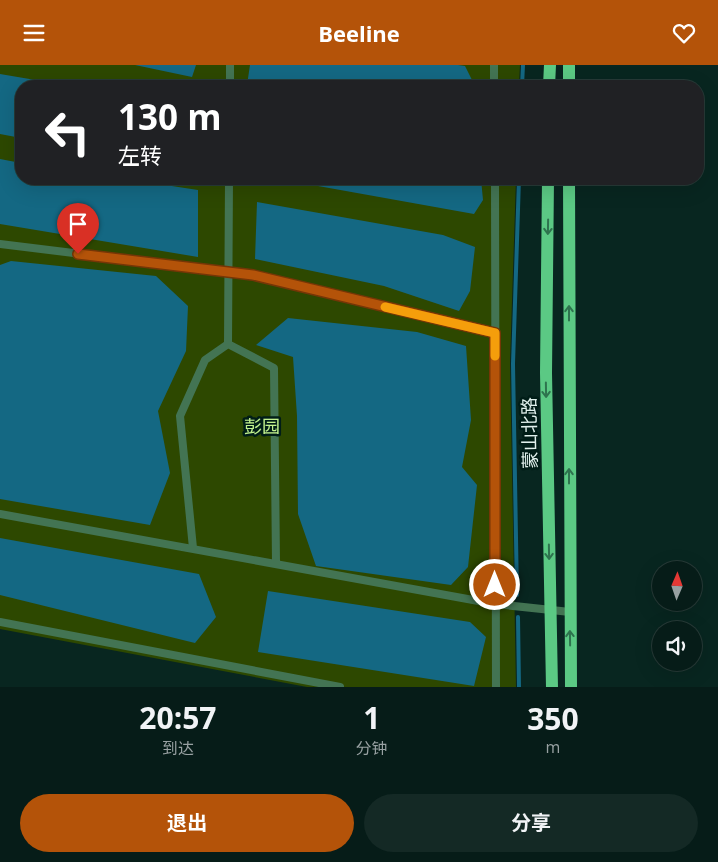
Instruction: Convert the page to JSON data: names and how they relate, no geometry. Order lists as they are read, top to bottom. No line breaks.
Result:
{"streets":{"main road":["蒙山北路"]},"parks":["彭园"],"north":"top","page":{"header":"Beeline","turn":["130 m","左转"],"eta":["20:57","到达","1","分钟","350","m"],"buttons":["退出","分享"]}}
